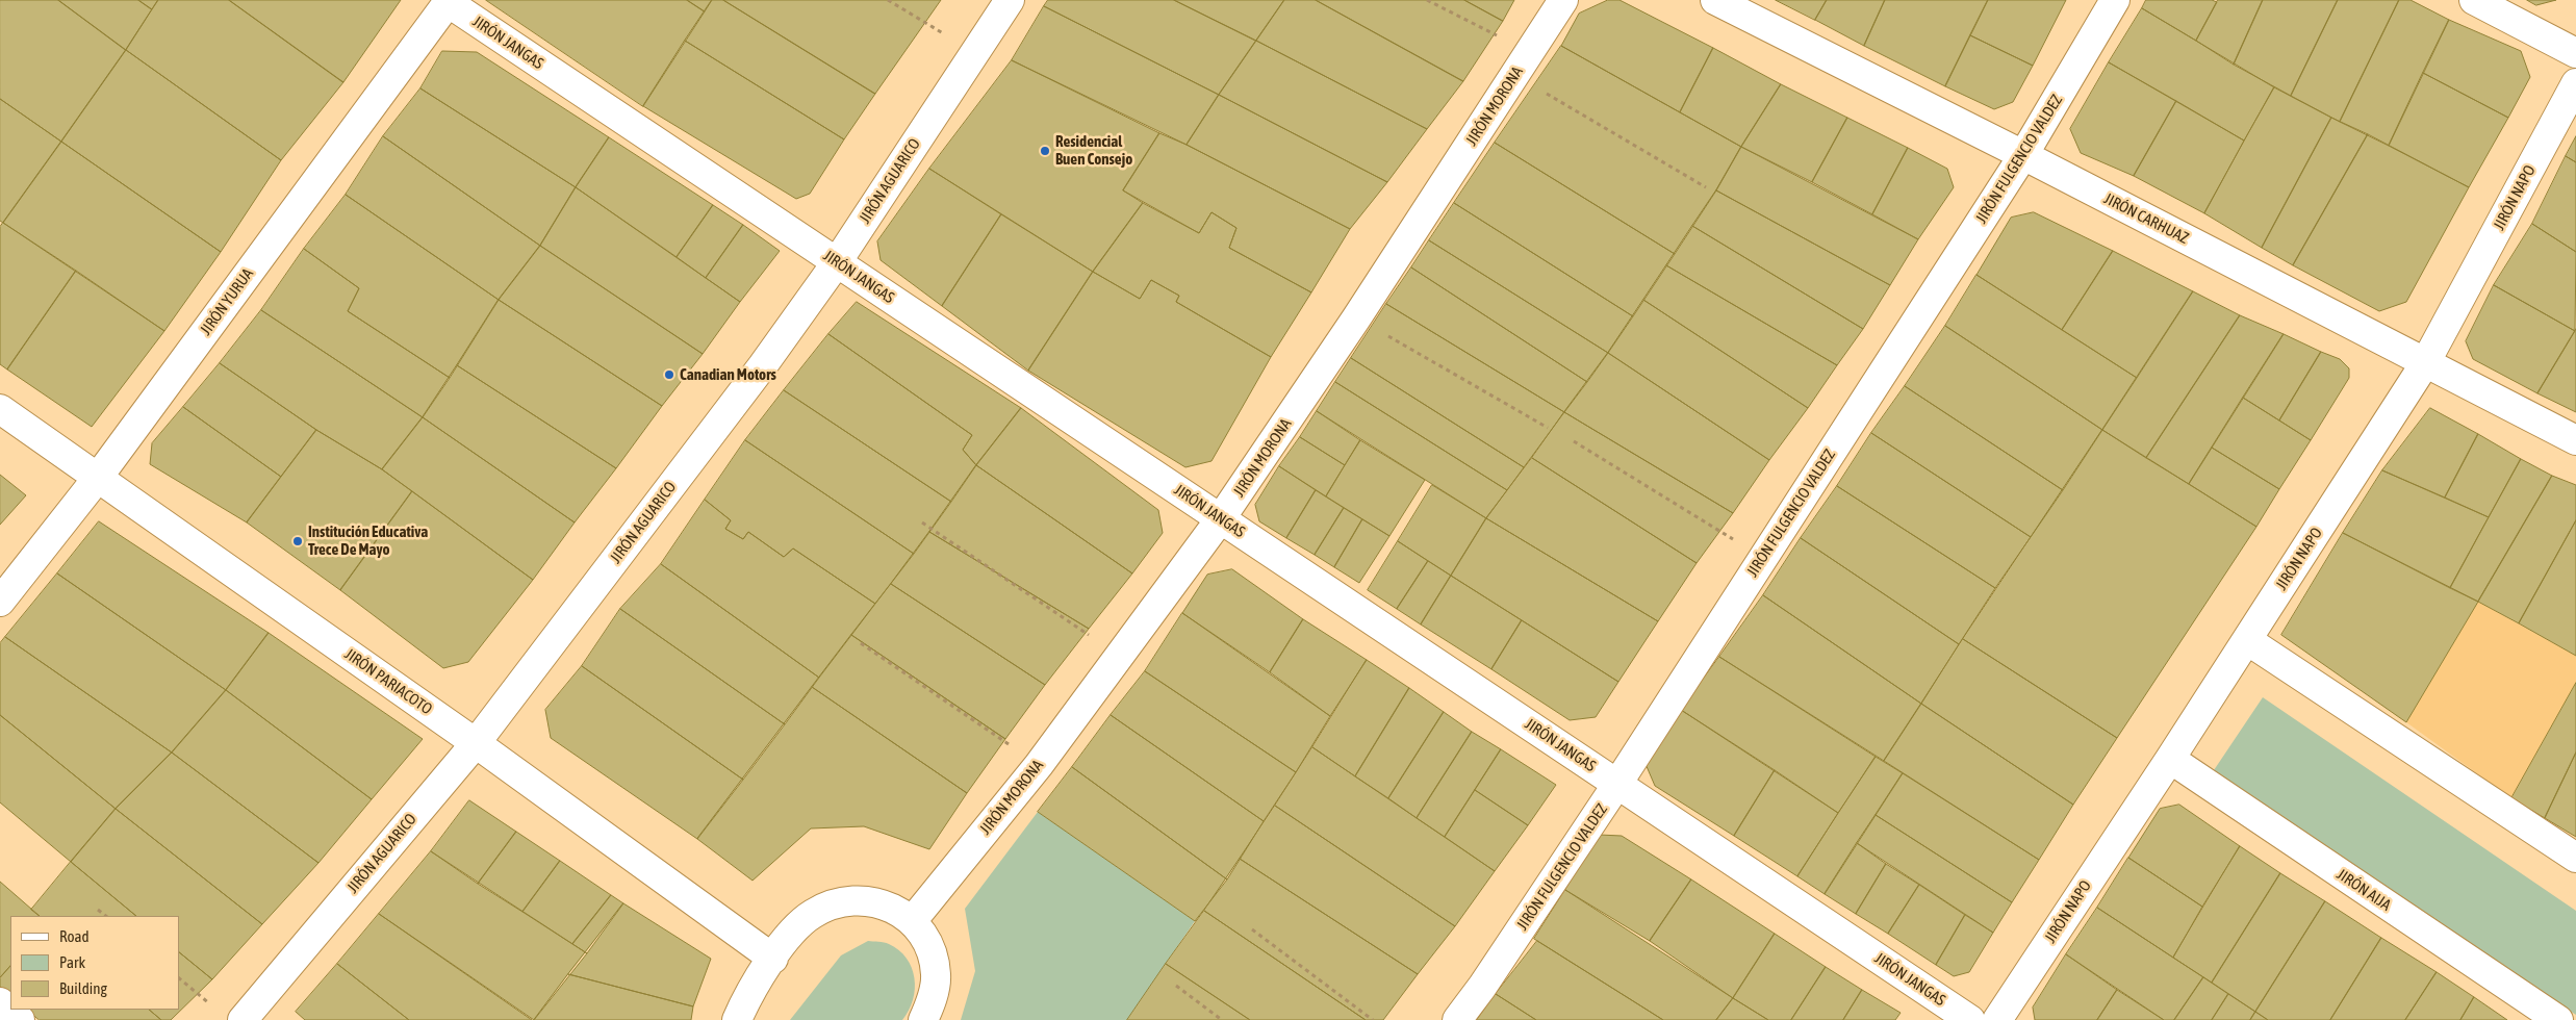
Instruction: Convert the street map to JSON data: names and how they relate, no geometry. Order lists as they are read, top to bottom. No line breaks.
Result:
{"streets":{"street":["JIRÓN JANGAS","JIRÓN MORONA","JIRÓN FULGENCIO VALDEZ","JIRÓN AGUARICO","JIRÓN NAPO","JIRÓN CARHUAZ","JIRÓN YURUA","JIRÓN PARIACOTO","JIRÓN AIJA"]},"crossings":[["JIRÓN JANGAS","JIRÓN MORONA"],["JIRÓN JANGAS","JIRÓN FULGENCIO VALDEZ"],["JIRÓN JANGAS","JIRÓN AGUARICO"],["JIRÓN JANGAS","JIRÓN YURUA"],["JIRÓN FULGENCIO VALDEZ","JIRÓN CARHUAZ"],["JIRÓN AGUARICO","JIRÓN PARIACOTO"],["JIRÓN NAPO","JIRÓN CARHUAZ"],["JIRÓN NAPO","JIRÓN AIJA"],["JIRÓN YURUA","JIRÓN PARIACOTO"]],"places":["Residencial Buen Consejo","Canadian Motors","Institución Educativa Trece De Mayo"],"legend":["Road","Park","Building"]}
